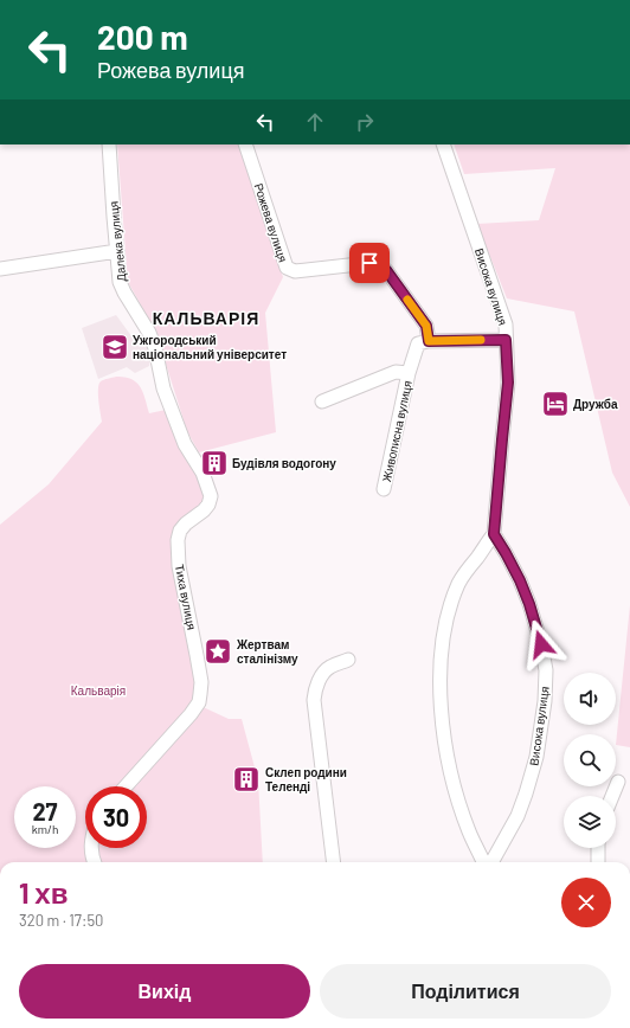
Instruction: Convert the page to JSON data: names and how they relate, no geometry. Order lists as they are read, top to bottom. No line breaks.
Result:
{"streets":{"street":["Рожева вулиця","Далека вулиця","Висока вулиця","Живописна вулиця","Тиха вулиця"]},"crossings":[["Рожева вулиця","Живописна вулиця"],["Далека вулиця","Тиха вулиця"]],"districts":["КАЛЬВАРІЯ"],"parks":["Кальварія"],"places":{"school or university":["Ужгородський національний університет"],"hotel":["Дружба"],"building":["Будівля водогону","Склеп родини Теленді"],"place":["Жертвам сталінізму"]},"page":{"turn":["200 m","Рожева вулиця"],"speed":"27 km/h","limit":"30","heading":["1 хв","320 m · 17:50"],"buttons":["Вихід","Поділитися"]}}
